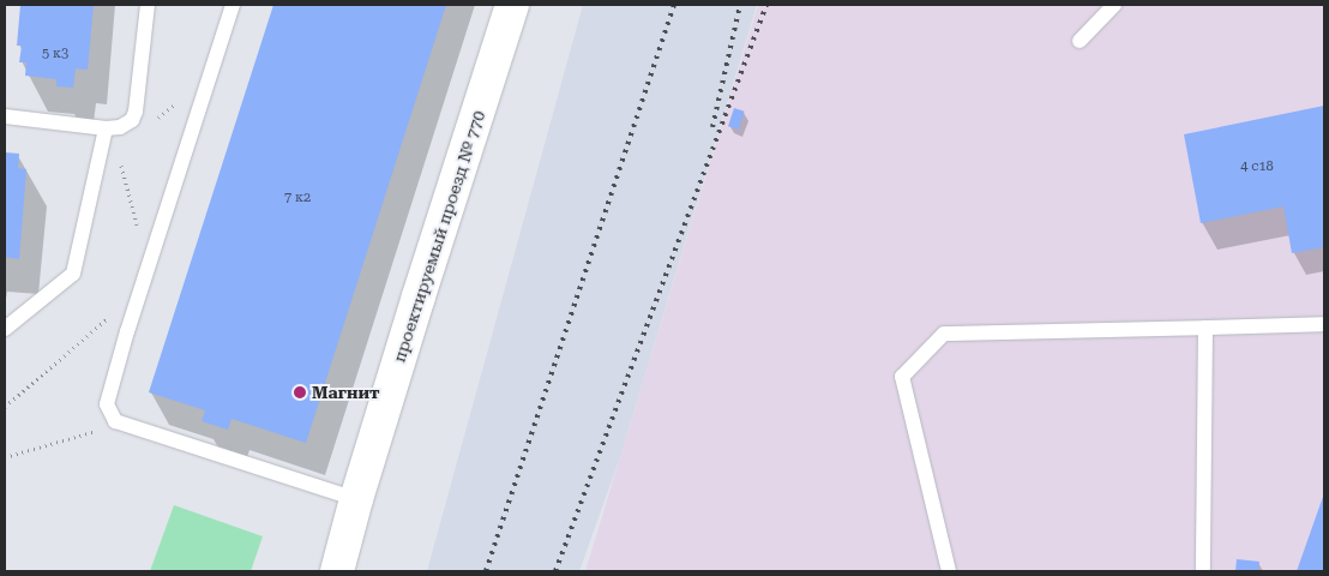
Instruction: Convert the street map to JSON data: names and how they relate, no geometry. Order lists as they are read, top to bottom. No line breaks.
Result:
{"streets":{"street":["проектируемый проезд № 770"]},"places":["Магнит"],"house_numbers":["5 к3","4 с18","7 к2"]}
